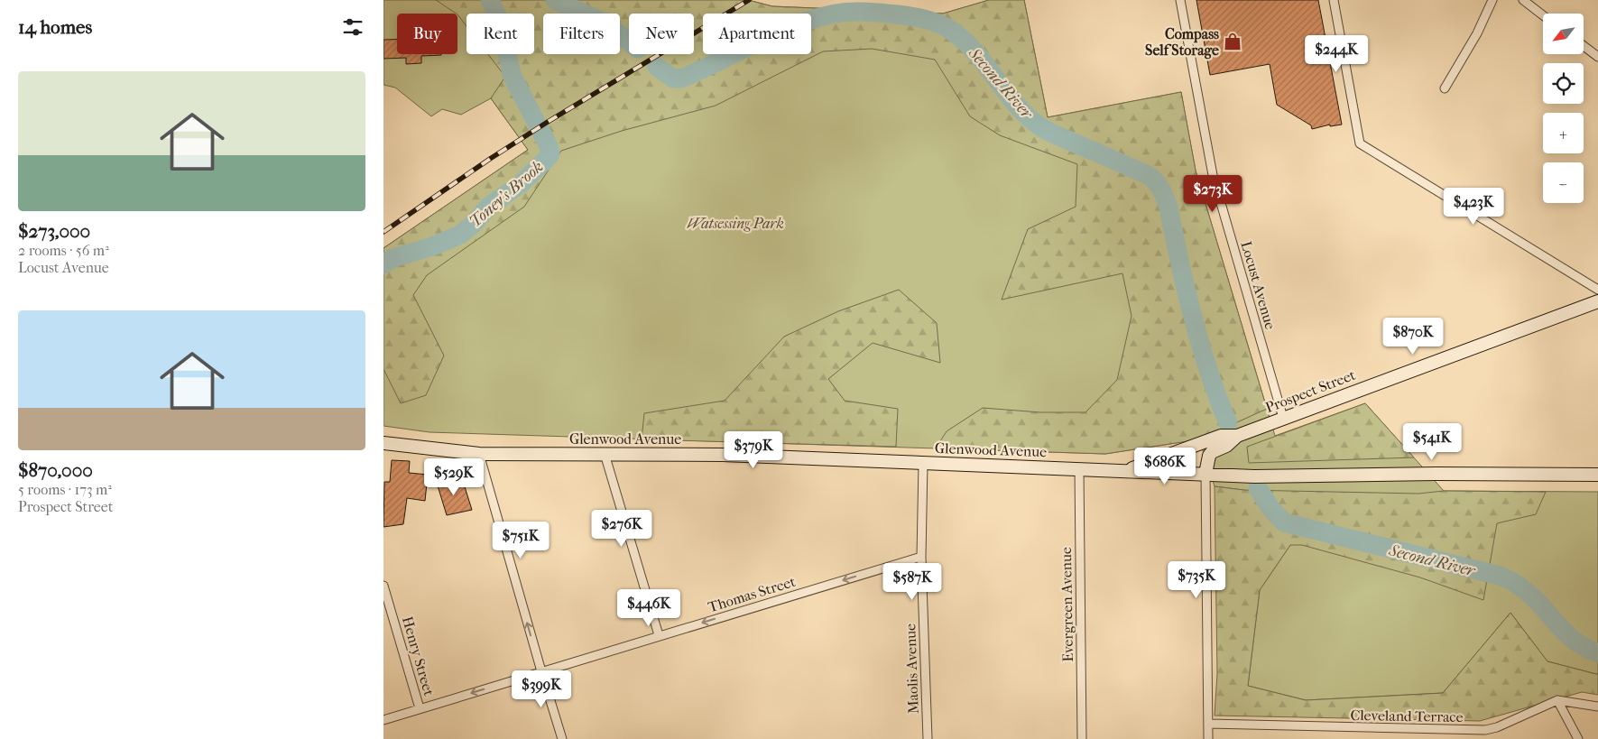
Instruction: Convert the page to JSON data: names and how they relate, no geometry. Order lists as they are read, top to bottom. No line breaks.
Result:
{"streets":{"street":["Locust Avenue","Prospect Street","Glenwood Avenue","Thomas Street","Evergreen Avenue","Henry Street","Maolis Avenue","Cleveland Terrace"]},"crossings":[["Locust Avenue","Prospect Street"],["Prospect Street","Glenwood Avenue"],["Glenwood Avenue","Evergreen Avenue"],["Glenwood Avenue","Maolis Avenue"],["Thomas Street","Henry Street"],["Thomas Street","Maolis Avenue"]],"one_way":["Thomas Street"],"water":["Second River","Toney's Brook"],"parks":["Watsessing Park"],"places":{"shop":["Compass Self Storage"]},"north":"bottom left","page":{"heading":"14 homes","map_buttons":["+","−"],"chip":["Buy","Rent","Filters","New","Apartment"],"price":["$244K","$273K","$423K","$870K","$541K","$379K","$686K","$529K","$276K","$751K","$735K","$587K","$446K","$399K"],"list":[{"name":"$273,000","note":"2 rooms · 56 m² · Locust Avenue"},{"name":"$870,000","note":"5 rooms · 173 m² · Prospect Street"}]}}
